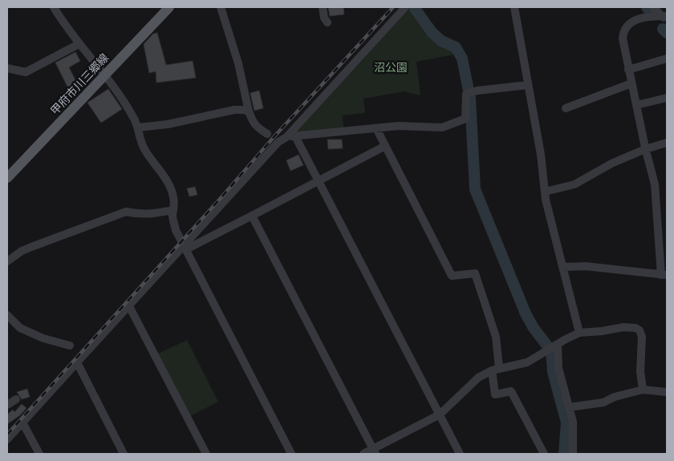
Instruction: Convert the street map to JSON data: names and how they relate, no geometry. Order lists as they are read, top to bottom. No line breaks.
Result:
{"streets":{"main road":["甲府市川三郷線"]},"parks":["沼公園"]}
